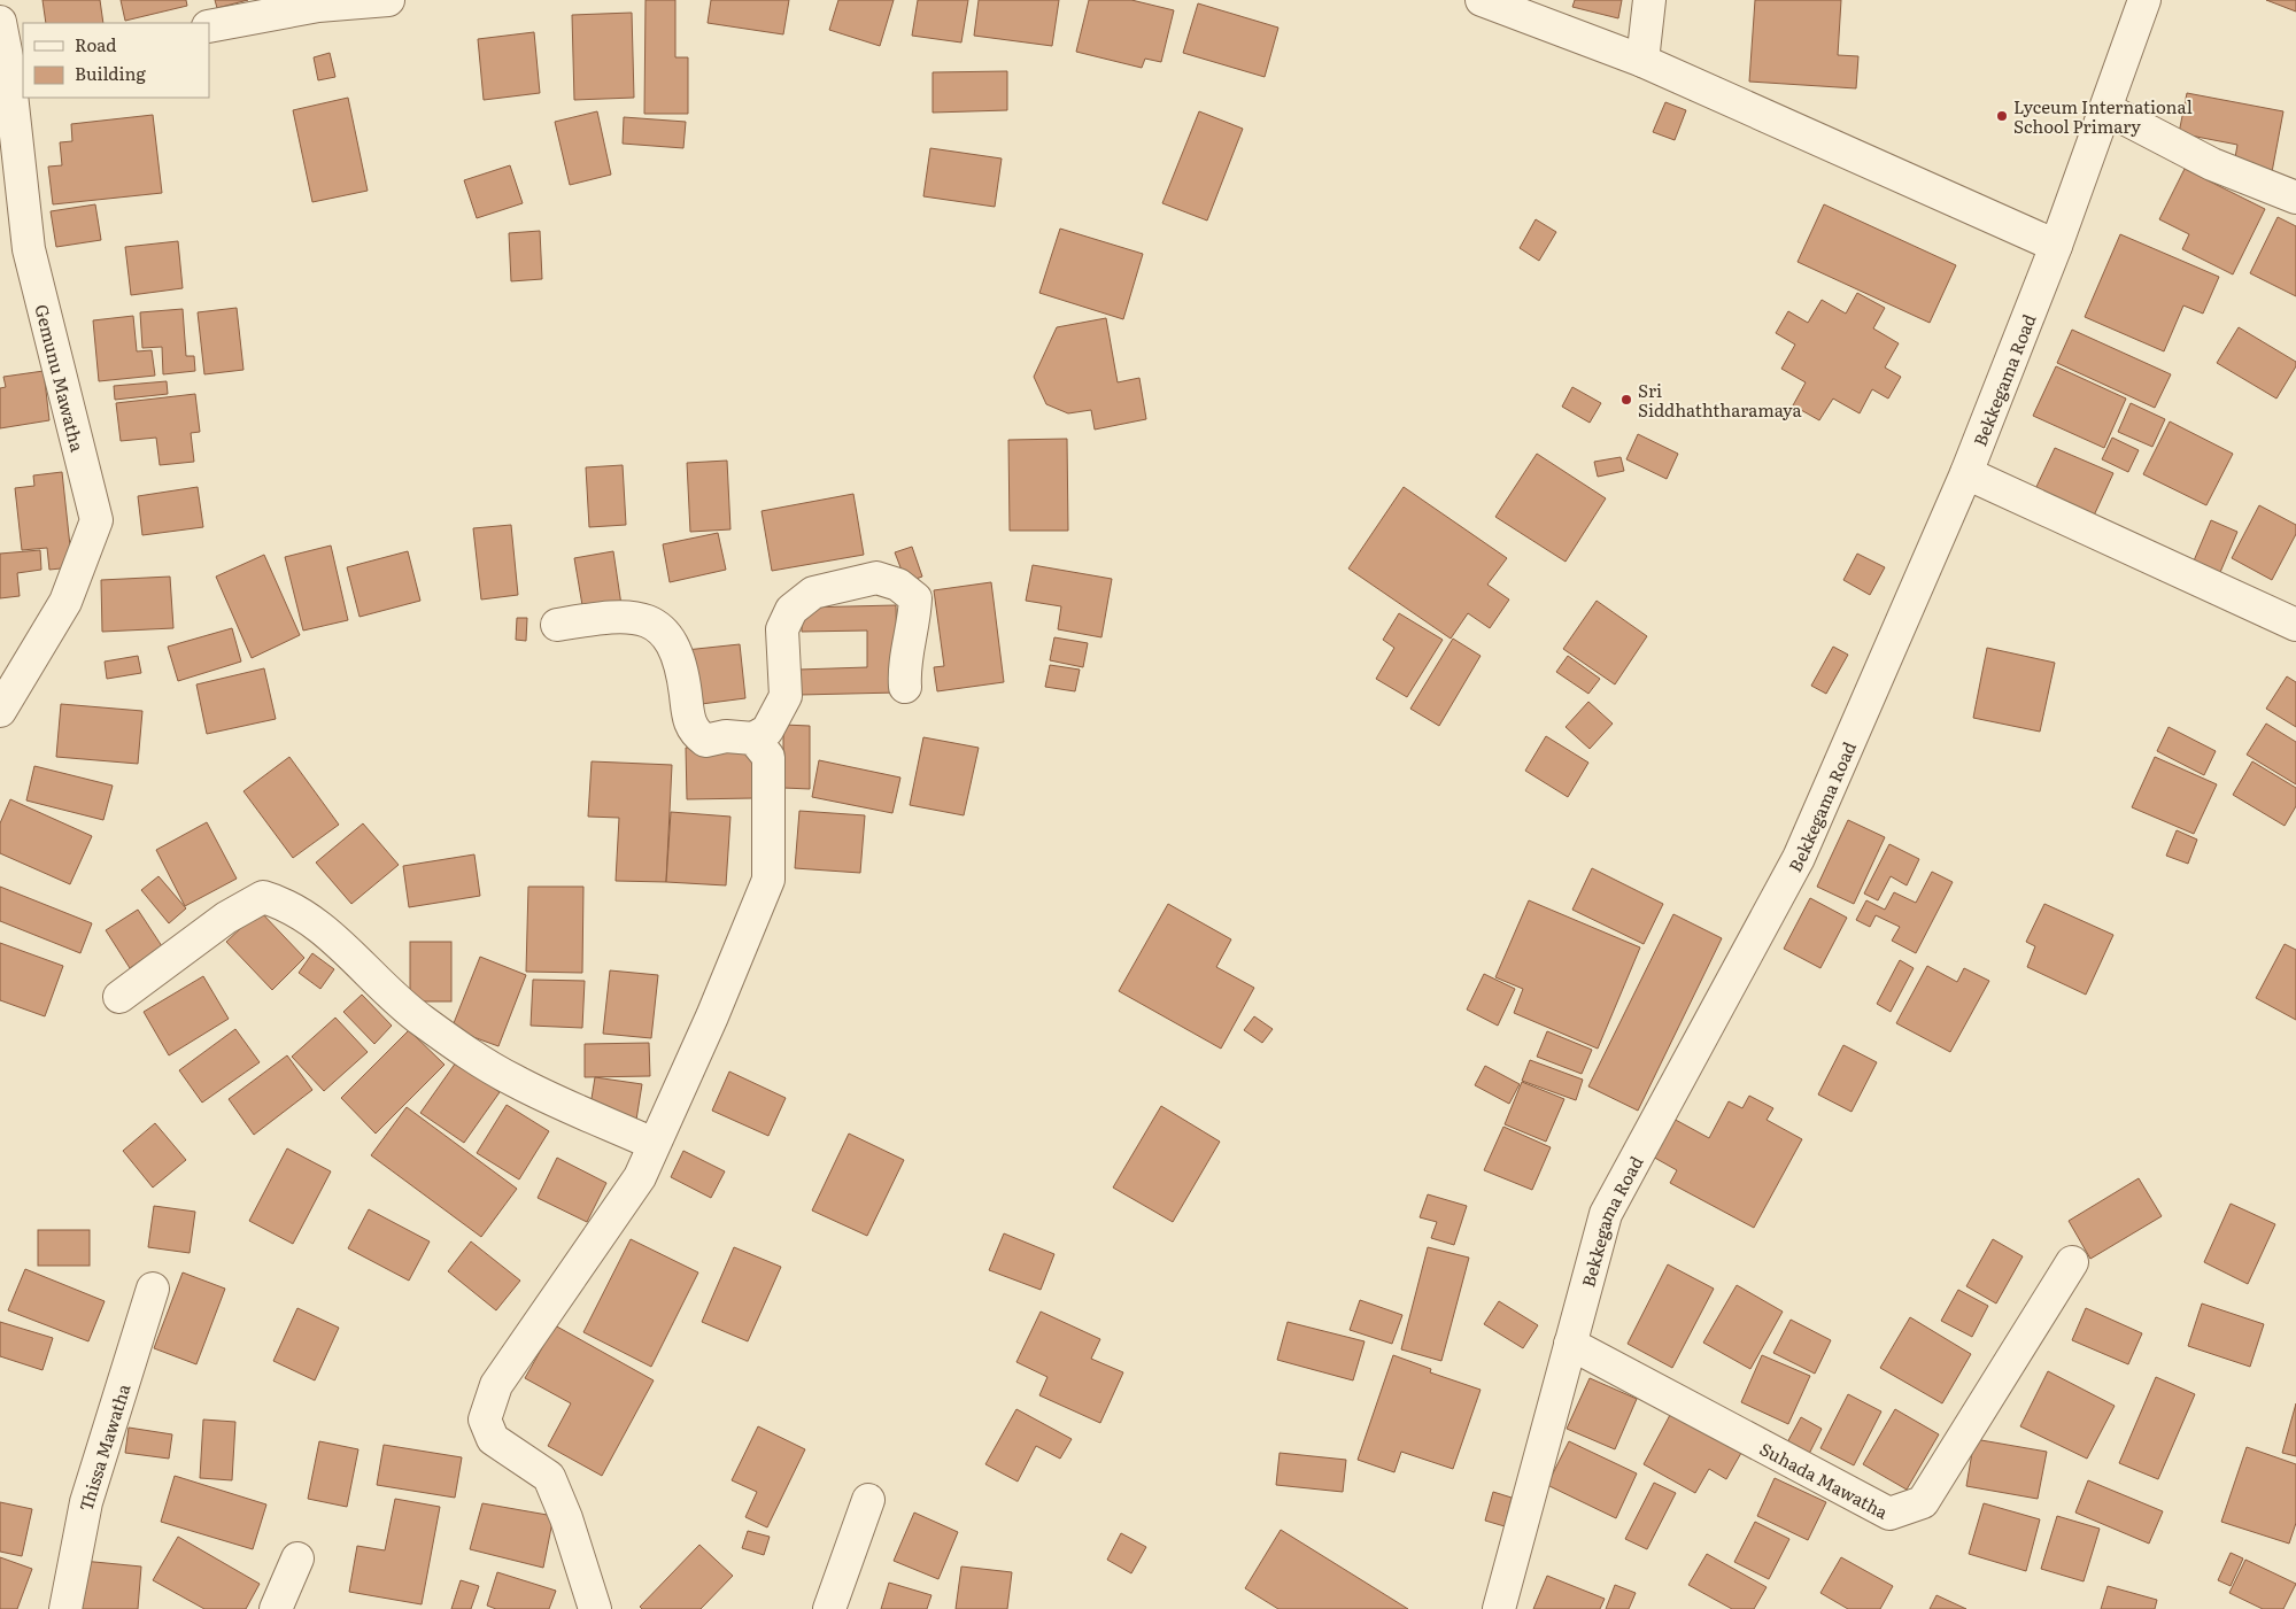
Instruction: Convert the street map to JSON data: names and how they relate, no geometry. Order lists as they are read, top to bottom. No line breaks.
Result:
{"streets":{"street":["Gemunu Mawatha","Bekkegama Road","Thissa Mawatha","Suhada Mawatha"]},"crossings":[["Bekkegama Road","Suhada Mawatha"]],"places":["Lyceum International School Primary","Sri Siddhaththaramaya"],"legend":["Road","Building"]}
